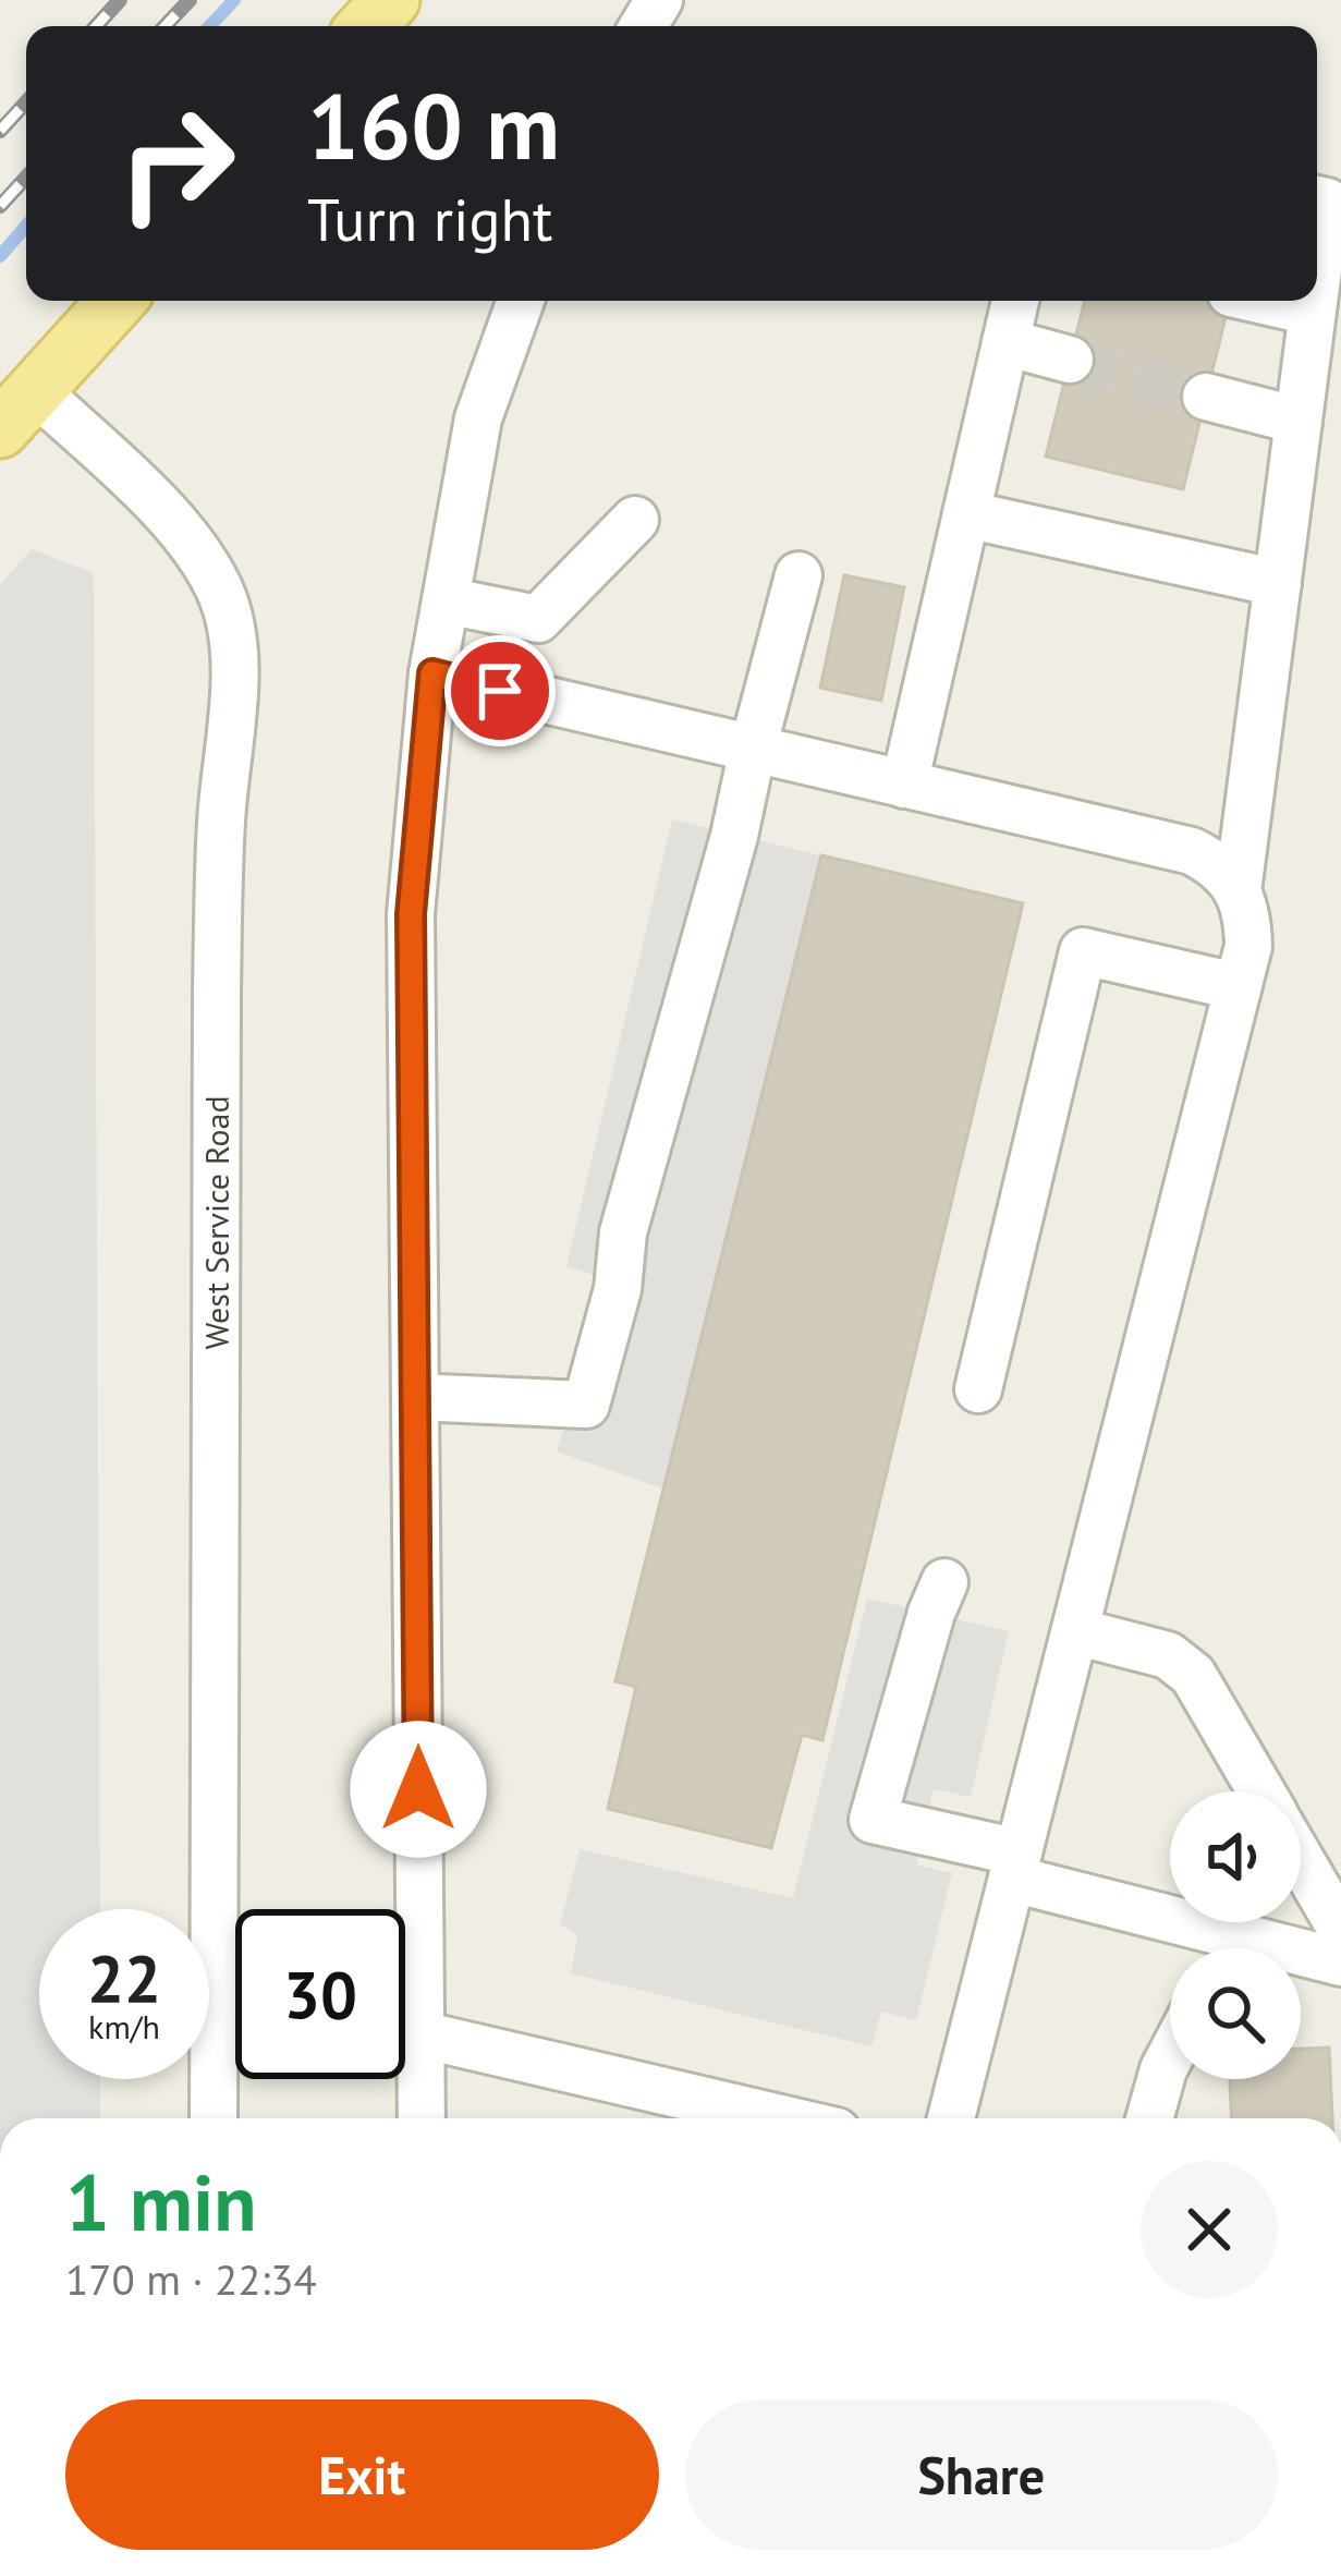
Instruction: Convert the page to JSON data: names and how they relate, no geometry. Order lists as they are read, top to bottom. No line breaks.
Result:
{"streets":{"street":["West Service Road"]},"page":{"turn":["160 m","Turn right"],"speed":"22 km/h","limit":"30","heading":["1 min","170 m · 22:34"],"buttons":["Exit","Share"]}}
